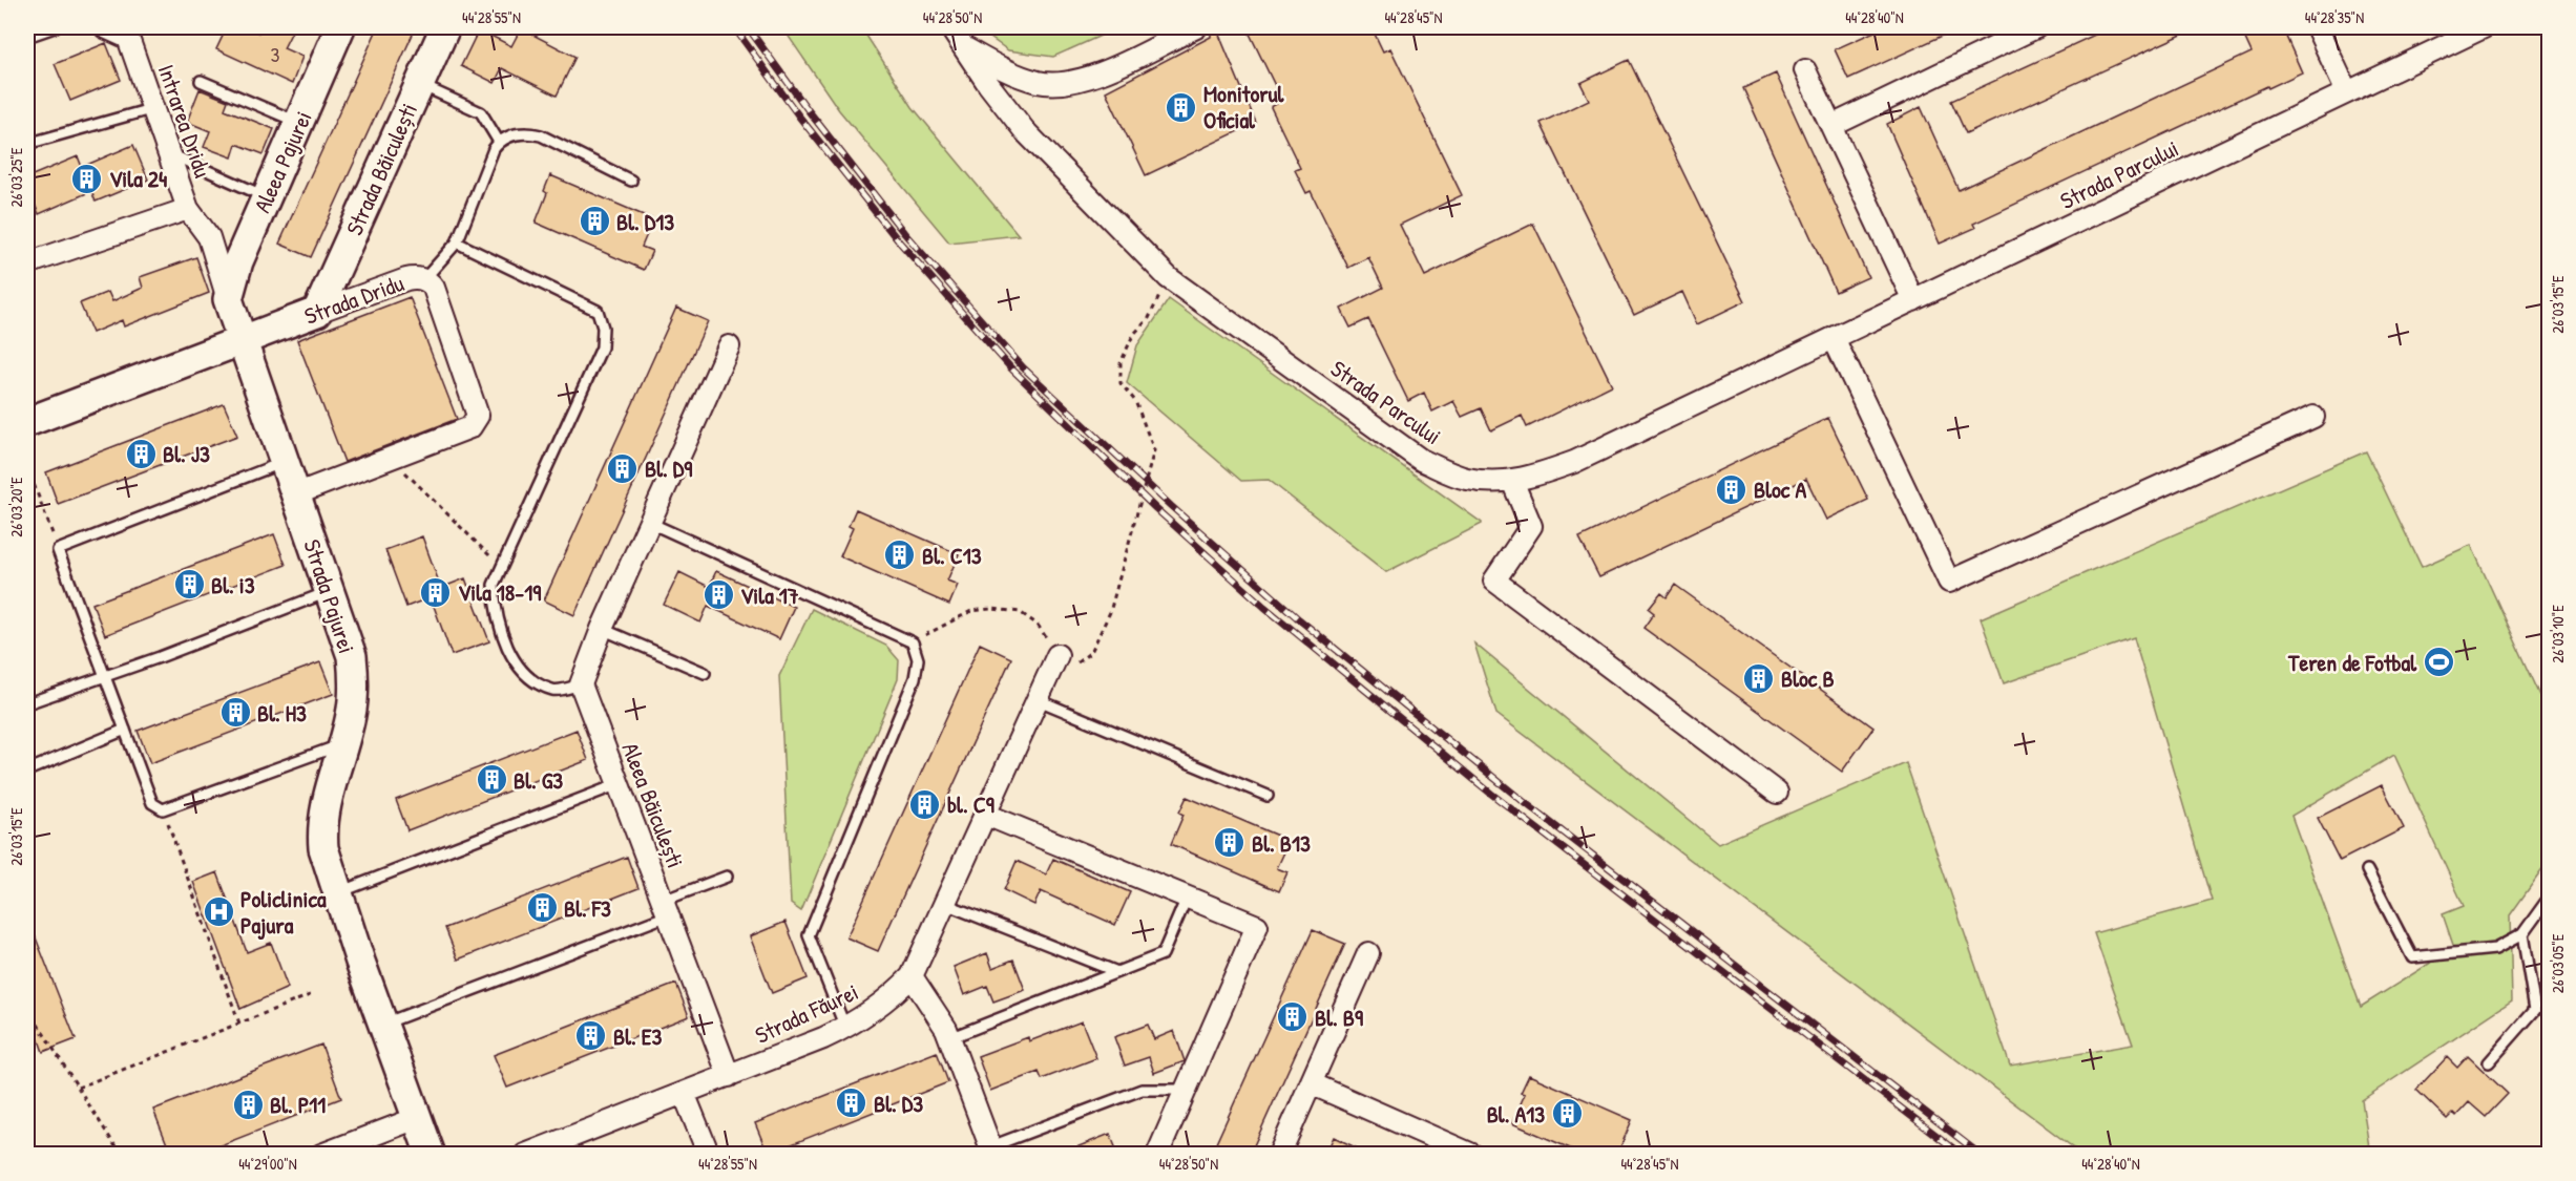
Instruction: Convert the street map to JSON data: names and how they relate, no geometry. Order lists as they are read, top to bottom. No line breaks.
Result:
{"streets":{"street":["Intrarea Dridu","Aleea Pajurei","Strada Băiculești","Strada Parcului","Strada Dridu","Strada Pajurei","Aleea Băiculești","Strada Făurei"]},"crossings":[["Intrarea Dridu","Strada Pajurei"],["Aleea Pajurei","Strada Pajurei"],["Strada Băiculești","Strada Dridu"],["Strada Dridu","Strada Pajurei"],["Aleea Băiculești","Strada Făurei"]],"places":{"building":["Monitorul Oficial","Vila 24","Bl. D13","Bl. J3","Bl. D9","Bloc A","Bl. C13","Bl. i3","Vila 18-19","Vila 17","Bloc B","Bl. H3","Bl. G3","bl. C9","Bl. B13","Bl. F3","Bl. B9","Bl. E3","Bl. D3","Bl. P11","Bl. A13"],"sports":["Teren de Fotbal"],"hospital":["Policlinica Pajura"]},"house_numbers":["3"],"coordinates":["44°28'55\"N","44°28'50\"N","44°28'45\"N","44°28'40\"N","44°28'35\"N","26°03'25\"E","26°03'15\"E","26°03'20\"E","26°03'10\"E","26°03'05\"E","44°29'00\"N"]}
